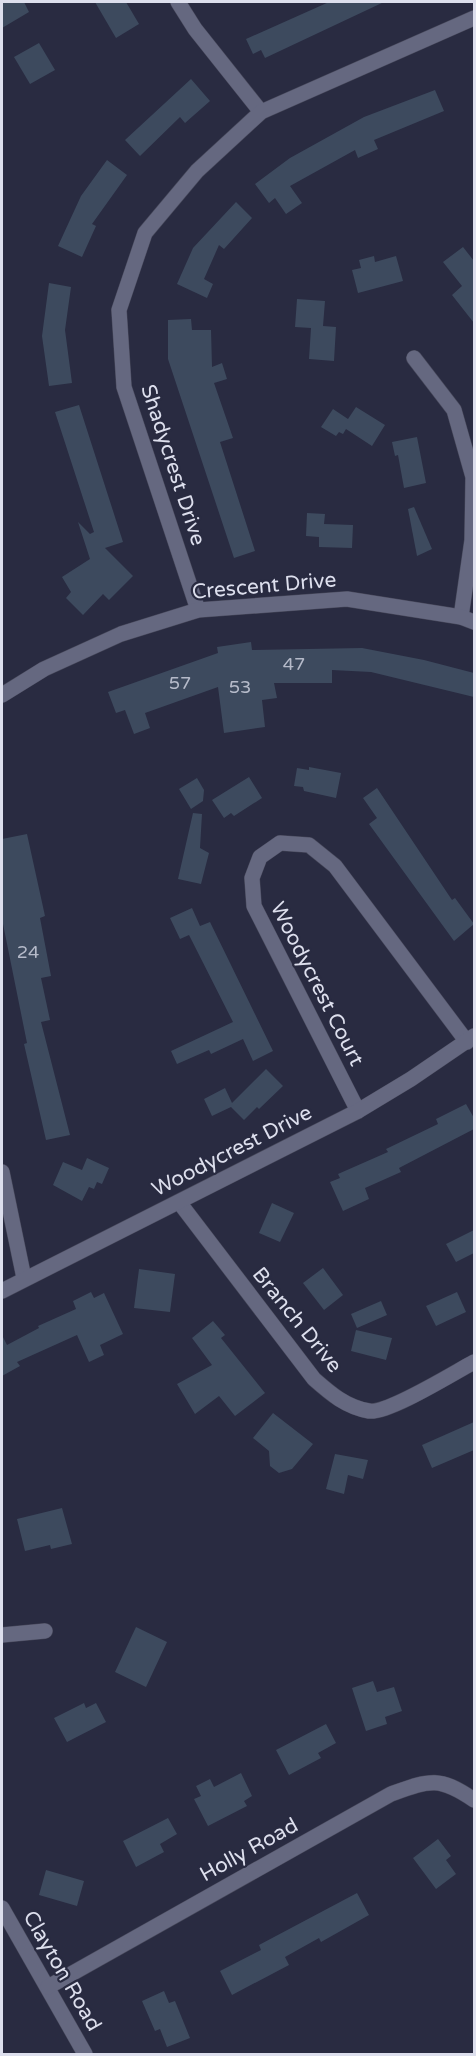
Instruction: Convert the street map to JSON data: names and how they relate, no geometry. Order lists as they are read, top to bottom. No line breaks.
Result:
{"streets":{"street":["Shadycrest Drive","Crescent Drive","Woodycrest Court","Woodycrest Drive","Branch Drive","Holly Road","Clayton Road"]},"crossings":[["Shadycrest Drive","Crescent Drive"],["Woodycrest Court","Woodycrest Drive"],["Woodycrest Drive","Branch Drive"],["Holly Road","Clayton Road"]],"house_numbers":["47","57","53","24"]}
